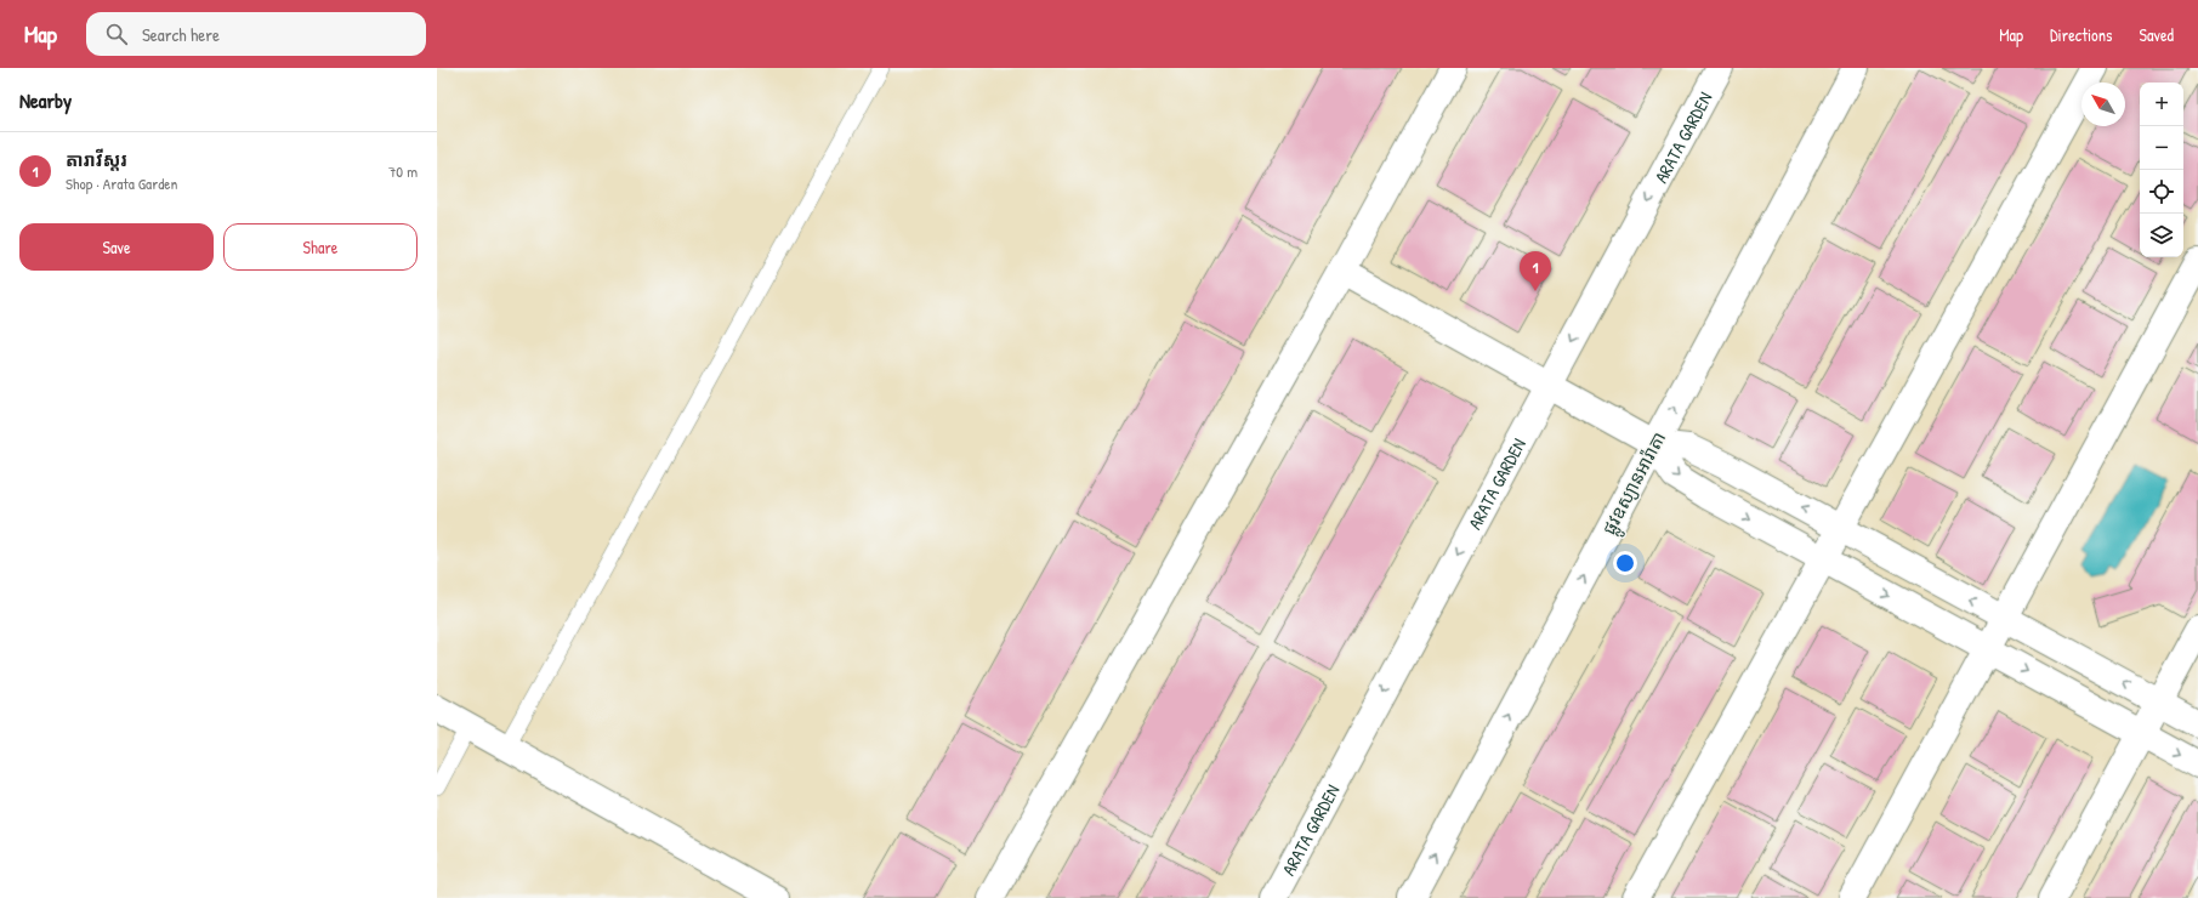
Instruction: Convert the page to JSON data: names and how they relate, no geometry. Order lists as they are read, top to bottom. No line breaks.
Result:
{"streets":{"street":["ARATA GARDEN","ផ្លូវឧស្យានអារ៉ាតា"]},"north":"top left","page":{"header":"Map","search":"Search here","nav":["Map","Directions","Saved"],"heading":"Nearby","map_buttons":["+","−"],"list":[{"mark":"1","name":"តារាវីស្តរ","note":"Shop · Arata Garden","value":"70 m"}],"buttons":["Save","Share"],"pins":"1"}}
